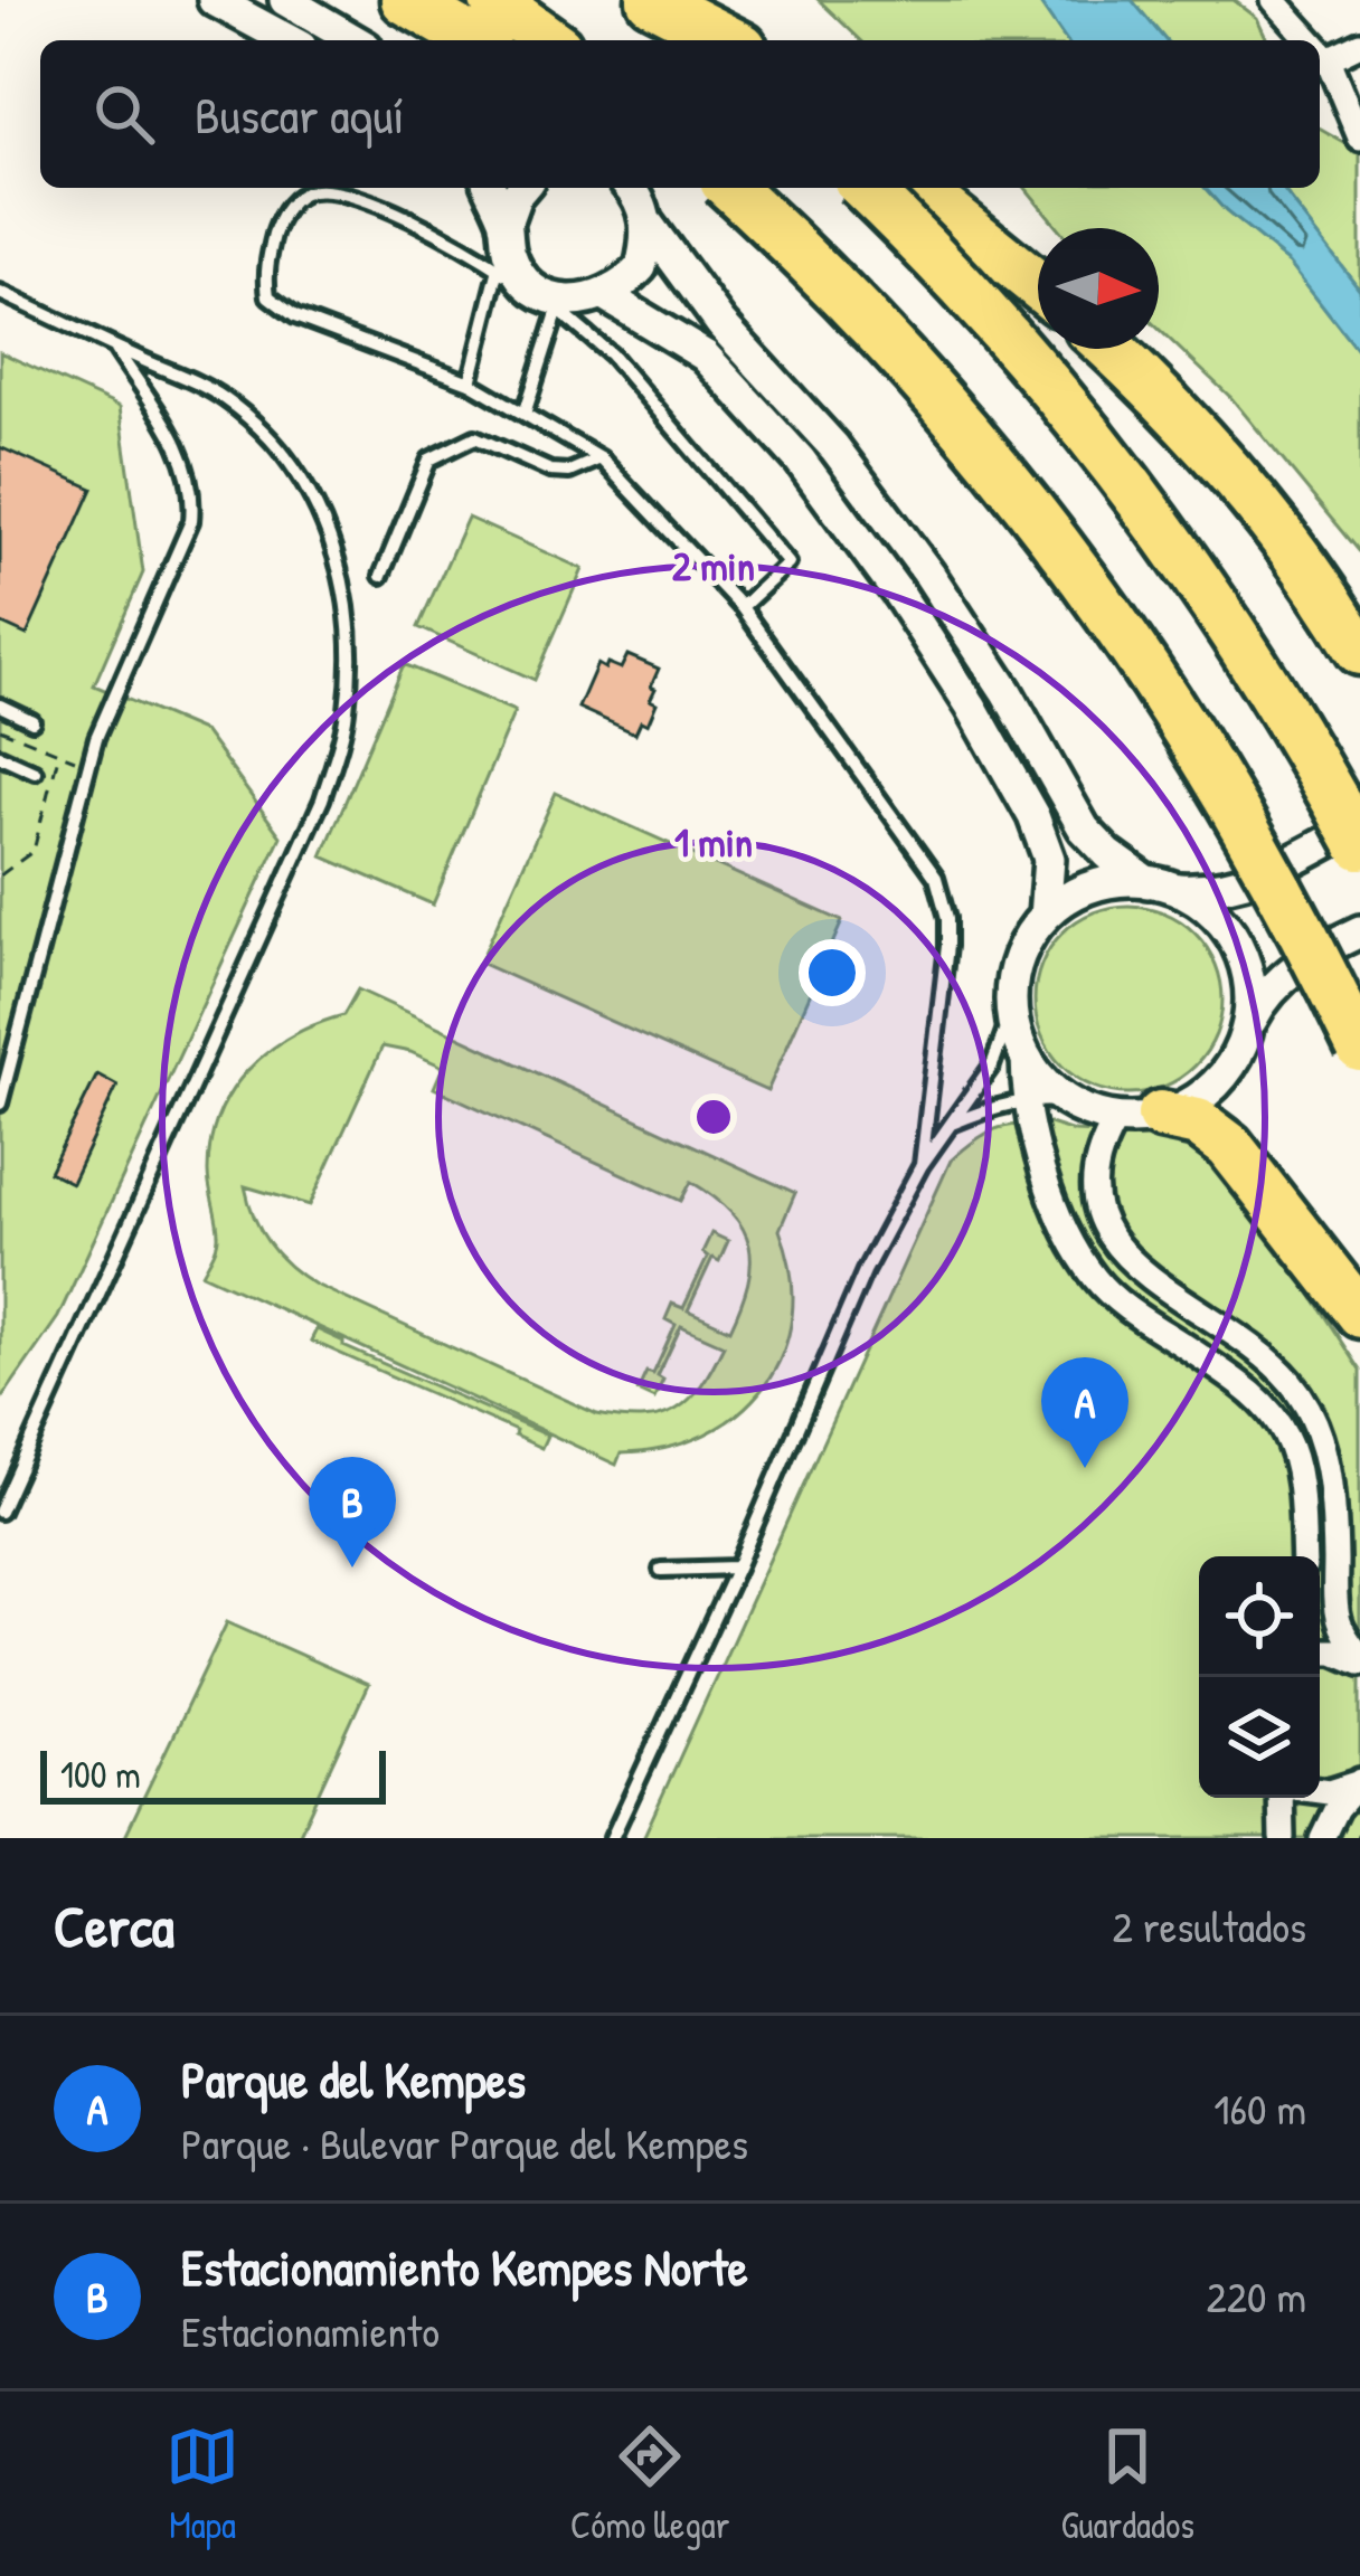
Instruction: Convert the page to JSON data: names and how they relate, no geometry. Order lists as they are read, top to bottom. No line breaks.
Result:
{"scale_bar":"100 m","north":"right","page":{"search":"Buscar aquí","pins":["A","B"],"scale":"100 m","heading":["Cerca","2 resultados"],"list":[{"mark":"A","name":"Parque del Kempes","note":"Parque · Bulevar Parque del Kempes","value":"160 m"},{"mark":"B","name":"Estacionamiento Kempes Norte","note":"Estacionamiento","value":"220 m"}],"nav":["Mapa","Cómo llegar","Guardados"]},"rings":["2 min","1 min"]}
